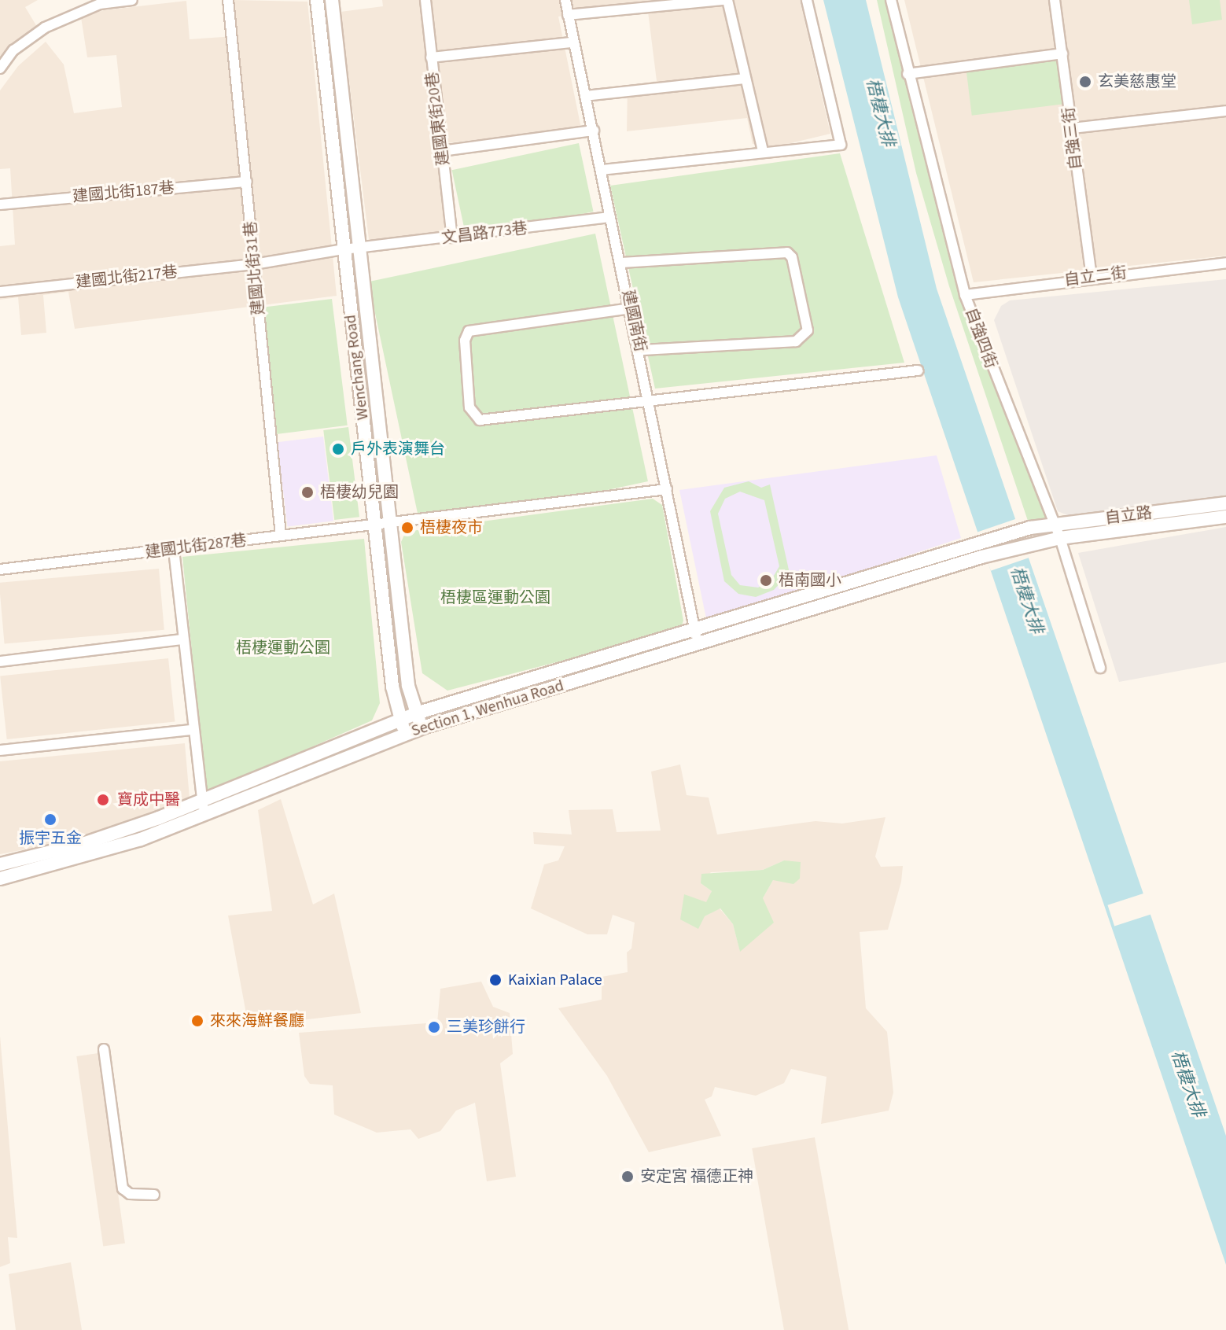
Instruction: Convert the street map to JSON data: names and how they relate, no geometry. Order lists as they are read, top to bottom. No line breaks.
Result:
{"streets":{"street":["建國東街20巷","自強三街","建國北街187巷","文昌路773巷","建國北街31巷","自立二街","建國北街217巷","建國南街","自強四街","Wenchang Road","自立路","建國北街287巷","Section 1, Wenhua Road"]},"crossings":[["建國東街20巷","文昌路773巷"],["自強三街","自立二街"],["建國北街187巷","建國北街31巷"],["文昌路773巷","建國北街217巷"],["文昌路773巷","建國南街"],["文昌路773巷","Wenchang Road"],["建國北街31巷","建國北街217巷"],["建國北街31巷","建國北街287巷"],["自立二街","自強四街"],["建國北街217巷","Wenchang Road"],["建國南街","建國北街287巷"],["建國南街","Section 1, Wenhua Road"],["自強四街","自立路"],["Wenchang Road","建國北街287巷"],["Wenchang Road","Section 1, Wenhua Road"],["自立路","Section 1, Wenhua Road"]],"water":["梧棲大排"],"parks":["梧棲區運動公園","梧棲運動公園"],"places":["玄美慈惠堂","戶外表演舞台","梧棲幼兒園","梧棲夜市","梧南國小","寶成中醫","振宇五金","Kaixian Palace","來來海鮮餐廳","三美珍餅行","安定宮 福德正神"]}
